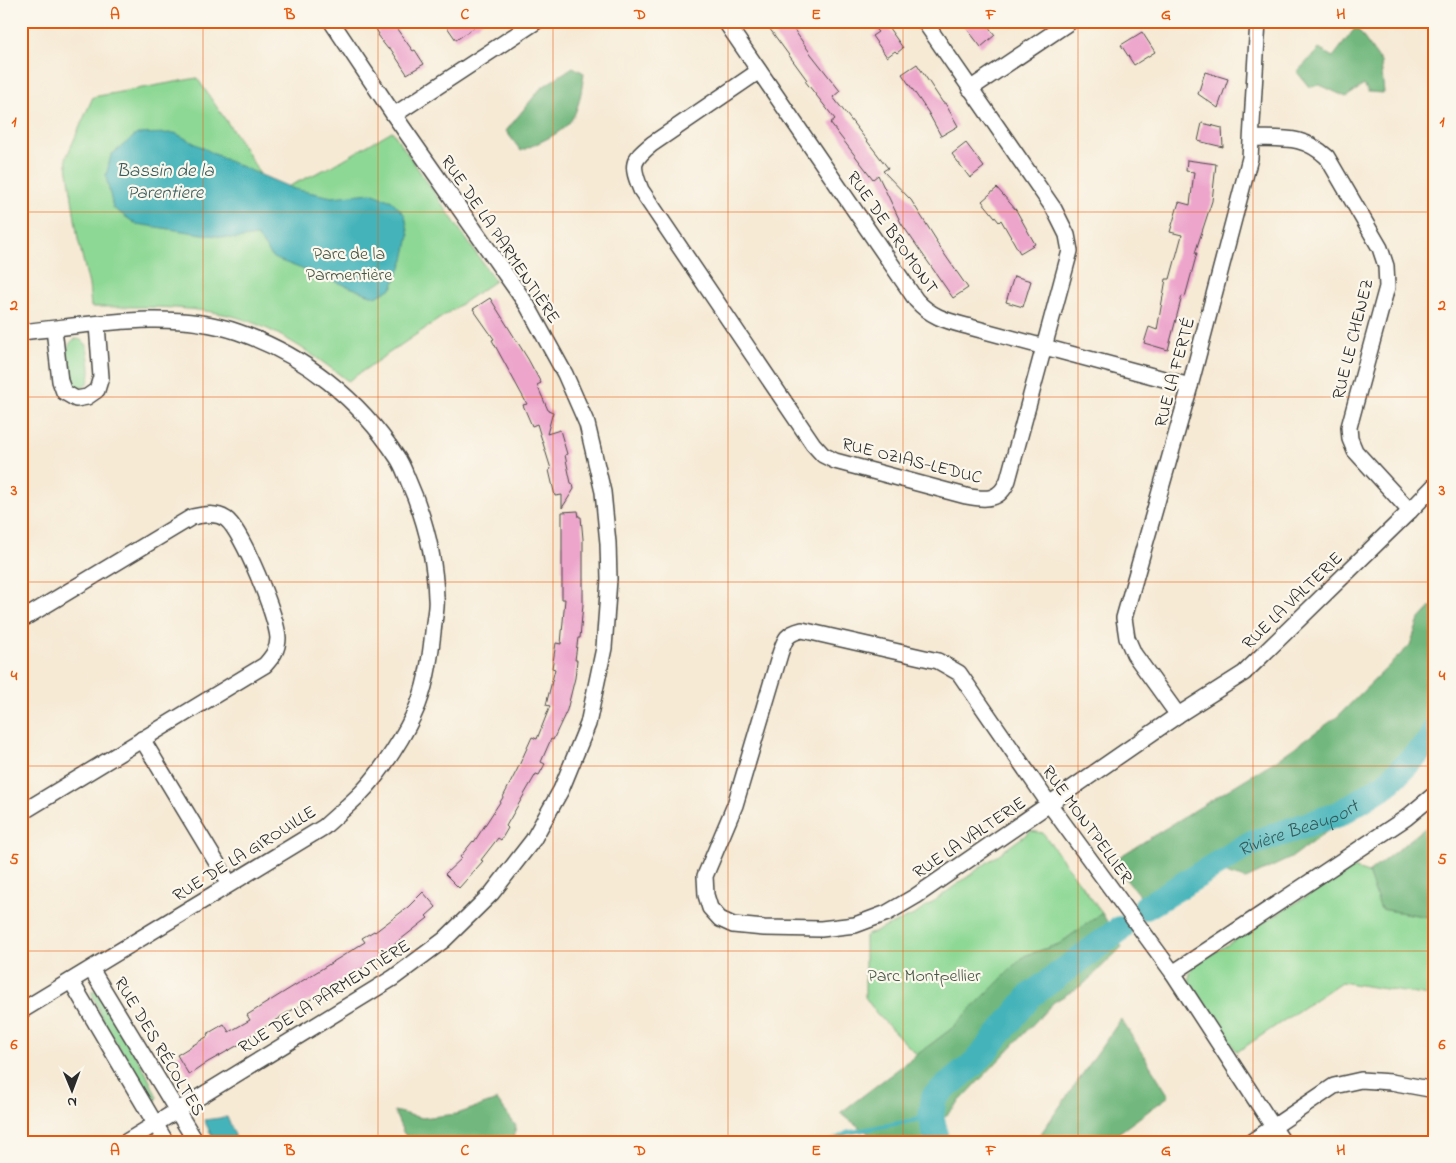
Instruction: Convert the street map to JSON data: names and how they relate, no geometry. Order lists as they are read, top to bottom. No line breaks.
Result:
{"streets":{"street":["RUE DE BROMONT","RUE DE LA PARMENTIÈRE","RUE LE CHENEZ","RUE LA FERTÉ","RUE OZIAS-LEDUC","RUE LA VALTERIE","RUE MONTPELLIER","RUE DE LA GIROUILLE","RUE DES RÉCOLTES"]},"crossings":[["RUE DE BROMONT","RUE LA FERTÉ"],["RUE DE BROMONT","RUE OZIAS-LEDUC"],["RUE DE LA PARMENTIÈRE","RUE DES RÉCOLTES"],["RUE LE CHENEZ","RUE LA FERTÉ"],["RUE LE CHENEZ","RUE LA VALTERIE"],["RUE LA FERTÉ","RUE LA VALTERIE"],["RUE LA VALTERIE","RUE MONTPELLIER"],["RUE DE LA GIROUILLE","RUE DES RÉCOLTES"]],"water":["Bassin de la Parentiere","Rivière Beauport"],"parks":["Parc de la Parmentière","Parc Montpellier"],"north":"bottom","grid":{"columns":["A","B","C","D","E","F","G","H"],"rows":["1","2","3","4","5","6"]}}
